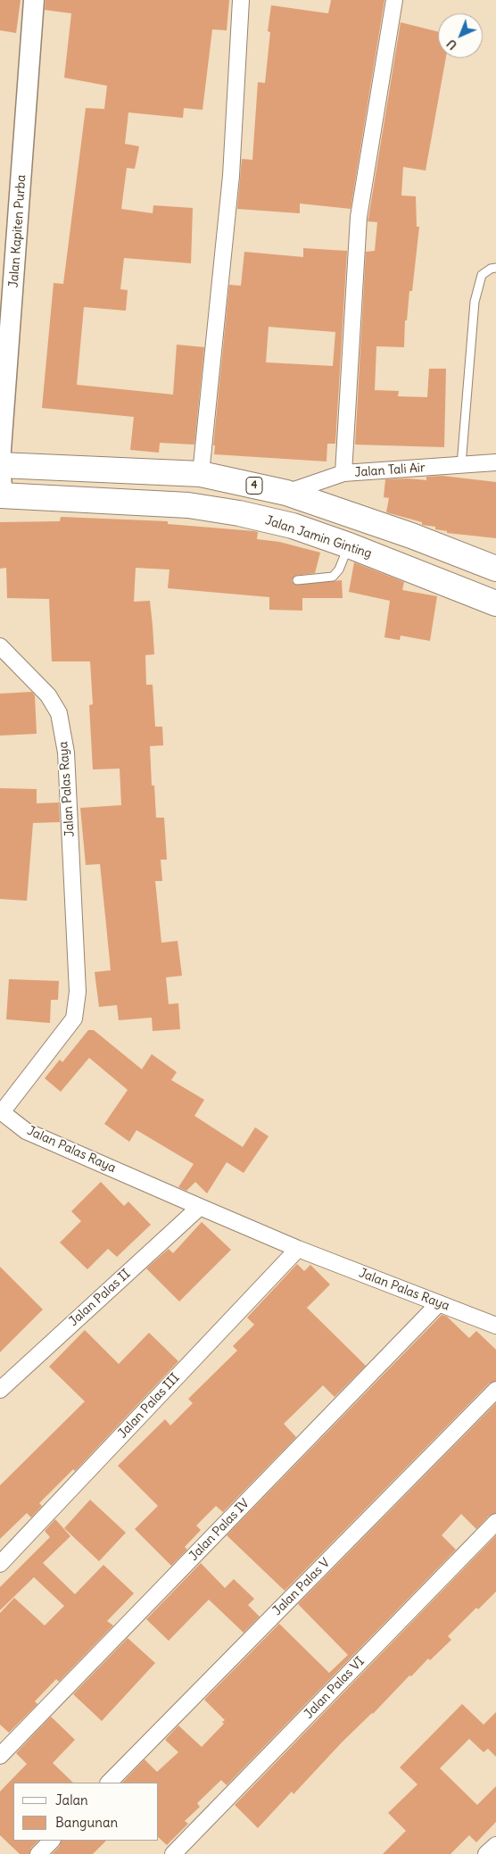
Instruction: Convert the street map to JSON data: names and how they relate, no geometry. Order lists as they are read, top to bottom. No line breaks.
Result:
{"streets":{"highway":["4","Jalan Jamin Ginting"],"street":["Jalan Kapiten Purba","Jalan Tali Air","Jalan Palas Raya","Jalan Palas II","Jalan Palas III","Jalan Palas IV","Jalan Palas V","Jalan Palas VI"]},"crossings":[["Jalan Kapiten Purba","4"],["Jalan Kapiten Purba","Jalan Jamin Ginting"],["Jalan Tali Air","4"],["Jalan Palas Raya","Jalan Palas II"],["Jalan Palas Raya","Jalan Palas III"],["Jalan Palas Raya","Jalan Palas IV"]],"legend":["Jalan","Bangunan"],"north":"bottom left"}
